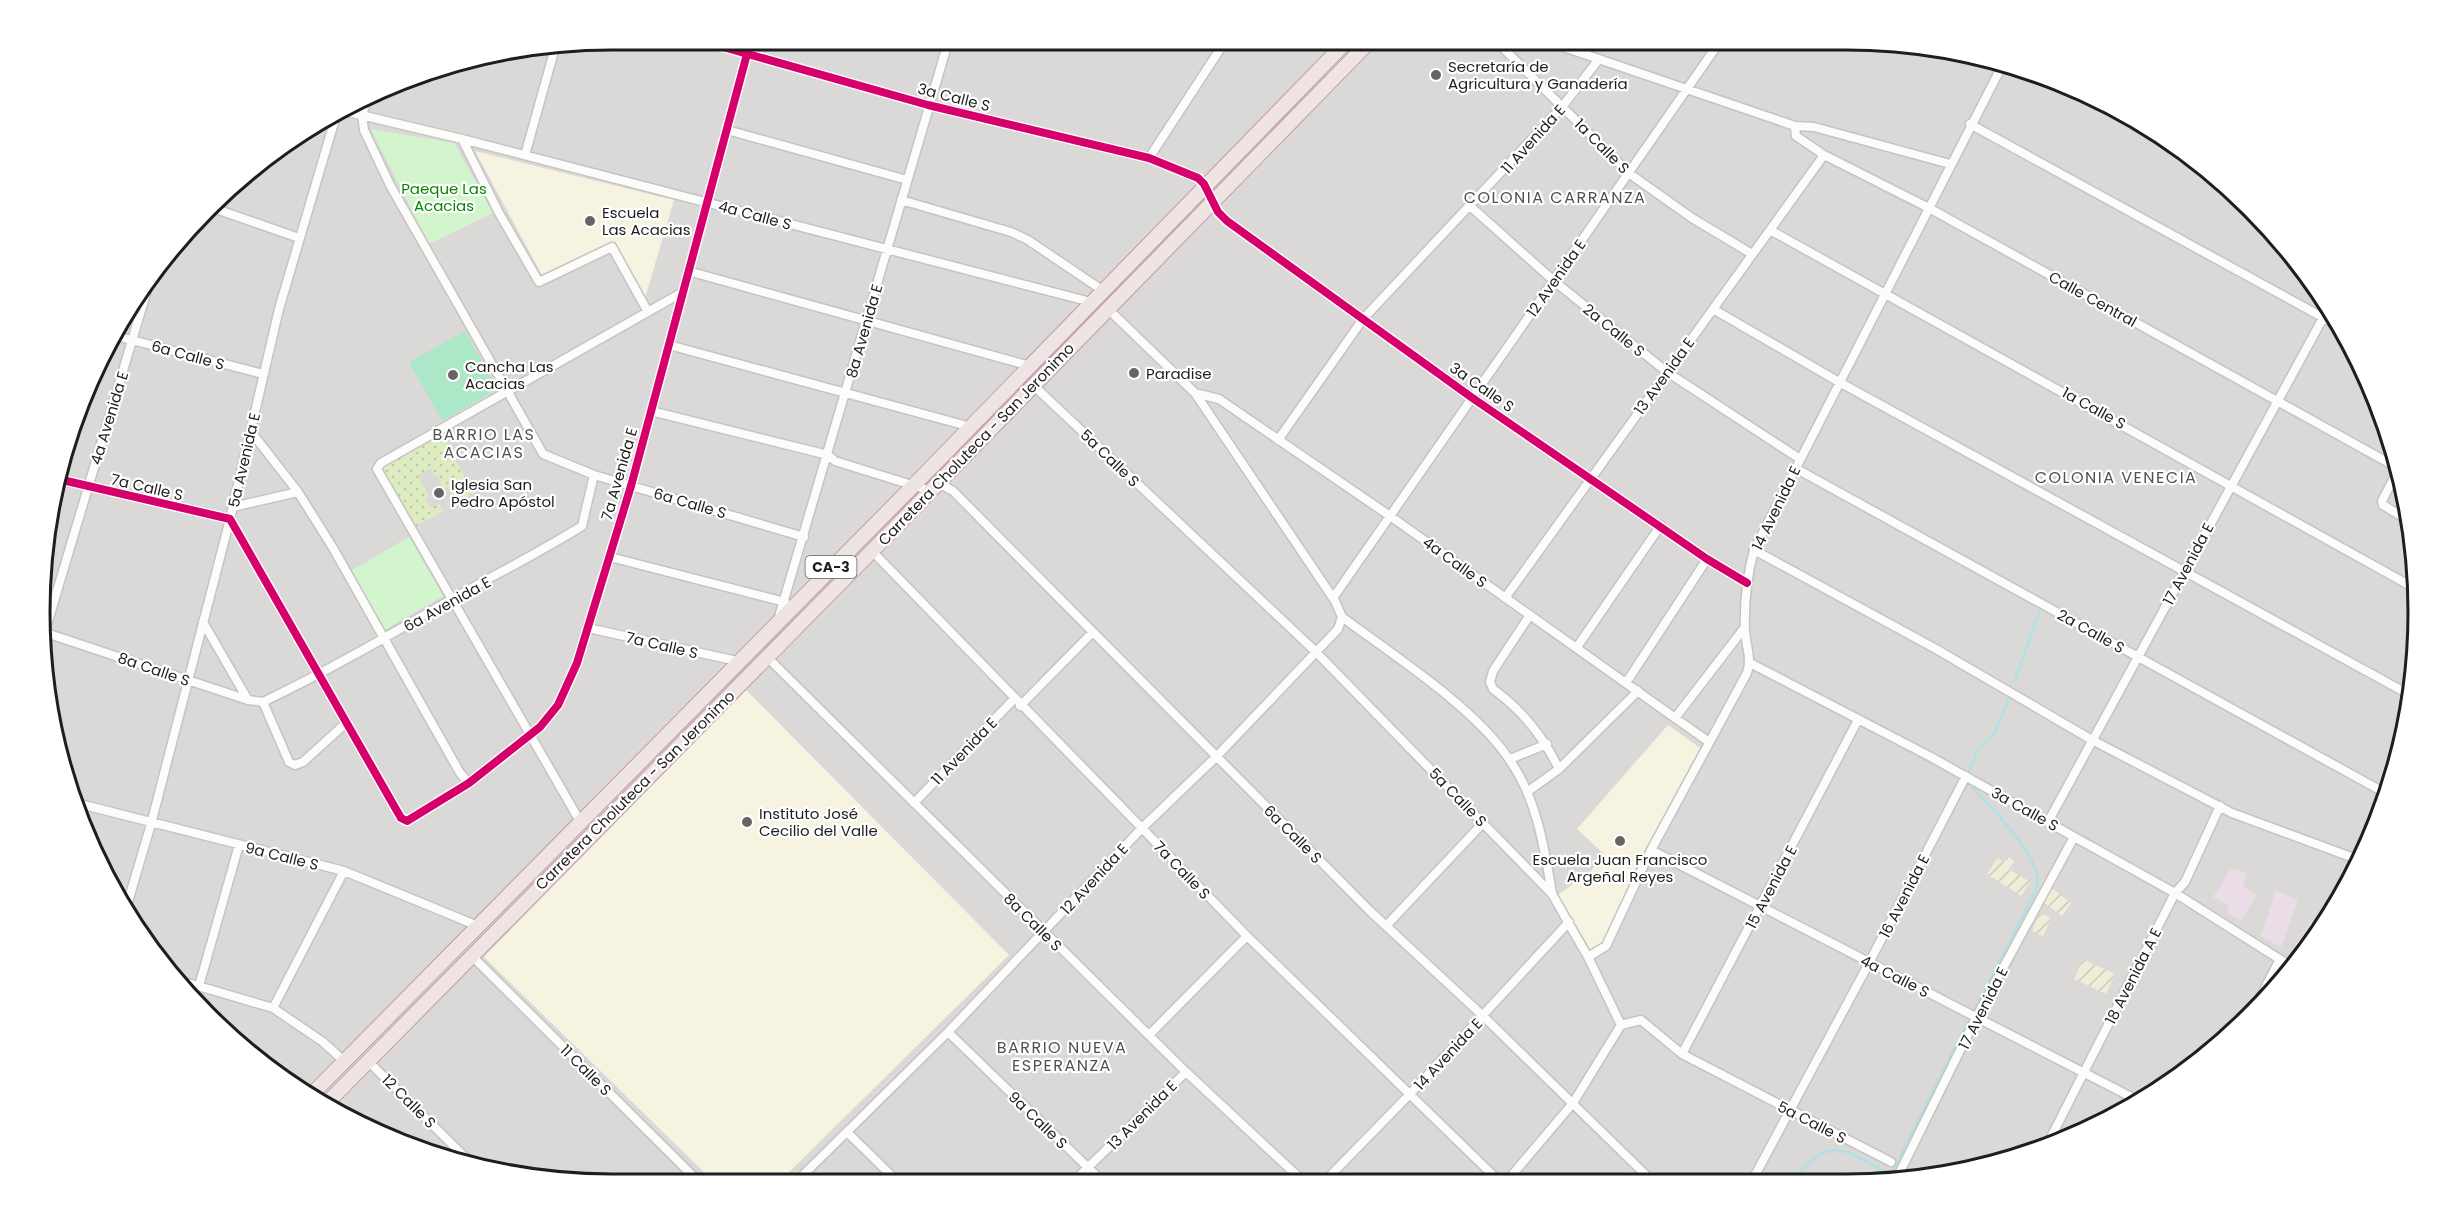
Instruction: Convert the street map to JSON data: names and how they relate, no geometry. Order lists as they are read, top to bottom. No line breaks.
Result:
{"streets":{"highway":["Carretera Choluteca - San Jeronimo","CA-3"],"street":["3a Calle S","11 Avenida E","1a Calle S","4a Calle S","12 Avenida E","Calle Central","2a Calle S","8a Avenida E","6a Calle S","13 Avenida E","4a Avenida E","5a Calle S","5a Avenida E","7a Avenida E","7a Calle S","14 Avenida E","17 Avenida E","6a Avenida E","8a Calle S","9a Calle S","15 Avenida E","16 Avenida E","18 Avenida A E","11 Calle S","12 Calle S"]},"crossings":[["3a Calle S","11 Avenida E"],["3a Calle S","12 Avenida E"],["3a Calle S","8a Avenida E"],["3a Calle S","13 Avenida E"],["3a Calle S","Carretera Choluteca - San Jeronimo"],["3a Calle S","7a Avenida E"],["3a Calle S","14 Avenida E"],["3a Calle S","17 Avenida E"],["3a Calle S","15 Avenida E"],["3a Calle S","16 Avenida E"],["3a Calle S","18 Avenida A E"],["11 Avenida E","1a Calle S"],["11 Avenida E","4a Calle S"],["11 Avenida E","2a Calle S"],["11 Avenida E","6a Calle S"],["11 Avenida E","7a Calle S"],["11 Avenida E","8a Calle S"],["1a Calle S","12 Avenida E"],["1a Calle S","13 Avenida E"],["1a Calle S","14 Avenida E"],["1a Calle S","17 Avenida E"],["4a Calle S","12 Avenida E"],["4a Calle S","8a Avenida E"],["4a Calle S","13 Avenida E"],["4a Calle S","Carretera Choluteca - San Jeronimo"],["4a Calle S","7a Avenida E"],["4a Calle S","17 Avenida E"],["4a Calle S","15 Avenida E"],["4a Calle S","16 Avenida E"],["4a Calle S","18 Avenida A E"],["12 Avenida E","2a Calle S"],["12 Avenida E","6a Calle S"],["12 Avenida E","5a Calle S"],["12 Avenida E","7a Calle S"],["12 Avenida E","8a Calle S"],["12 Avenida E","9a Calle S"],["Calle Central","13 Avenida E"],["Calle Central","14 Avenida E"],["Calle Central","17 Avenida E"],["2a Calle S","13 Avenida E"],["2a Calle S","14 Avenida E"],["2a Calle S","17 Avenida E"],["8a Avenida E","6a Calle S"],["8a Avenida E","Carretera Choluteca - San Jeronimo"],["6a Calle S","4a Avenida E"],["6a Calle S","Carretera Choluteca - San Jeronimo"],["6a Calle S","5a Avenida E"],["6a Calle S","7a Avenida E"],["6a Calle S","14 Avenida E"],["6a Calle S","6a Avenida E"],["13 Avenida E","8a Calle S"],["13 Avenida E","9a Calle S"],["4a Avenida E","7a Calle S"],["Carretera Choluteca - San Jeronimo","5a Calle S"],["Carretera Choluteca - San Jeronimo","7a Calle S"],["Carretera Choluteca - San Jeronimo","8a Calle S"],["Carretera Choluteca - San Jeronimo","9a Calle S"],["Carretera Choluteca - San Jeronimo","11 Calle S"],["Carretera Choluteca - San Jeronimo","12 Calle S"],["5a Calle S","14 Avenida E"],["5a Calle S","15 Avenida E"],["5a Calle S","16 Avenida E"],["5a Avenida E","7a Calle S"],["5a Avenida E","8a Calle S"],["5a Avenida E","9a Calle S"],["7a Avenida E","7a Calle S"],["7a Calle S","14 Avenida E"],["6a Avenida E","8a Calle S"]],"districts":["COLONIA CARRANZA","BARRIO LAS ACACIAS","COLONIA VENECIA","BARRIO NUEVA ESPERANZA"],"parks":["Paeque Las Acacias"],"places":["Secretaría de Agricultura y Ganadería","Escuela Las Acacias","Paradise","Cancha Las Acacias","Iglesia San Pedro Apóstol","Instituto José Cecilio del Valle","Escuela Juan Francisco Argeñal Reyes"]}
